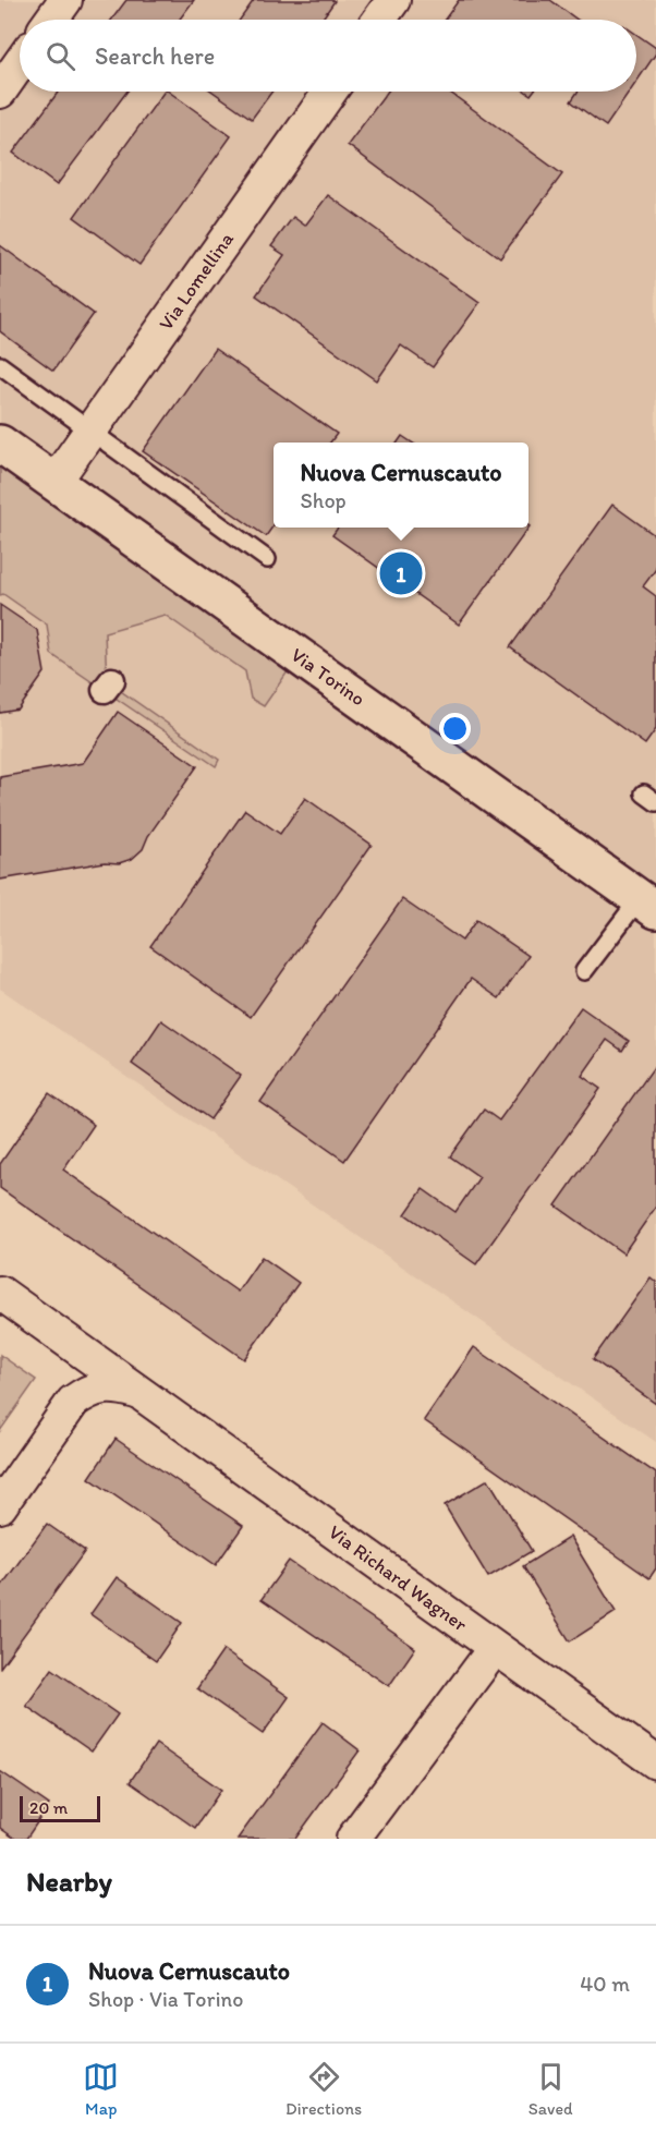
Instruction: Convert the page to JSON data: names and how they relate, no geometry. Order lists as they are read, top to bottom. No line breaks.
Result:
{"streets":{"street":["Via Lomellina","Via Torino","Via Richard Wagner"]},"crossings":[["Via Lomellina","Via Torino"]],"scale_bar":"20 m","page":{"search":"Search here","popup":["Nuova Cernuscauto","Shop"],"pins":"1","scale":"20 m","heading":"Nearby","list":[{"mark":"1","name":"Nuova Cernuscauto","note":"Shop · Via Torino","value":"40 m"}],"nav":["Map","Directions","Saved"]}}
